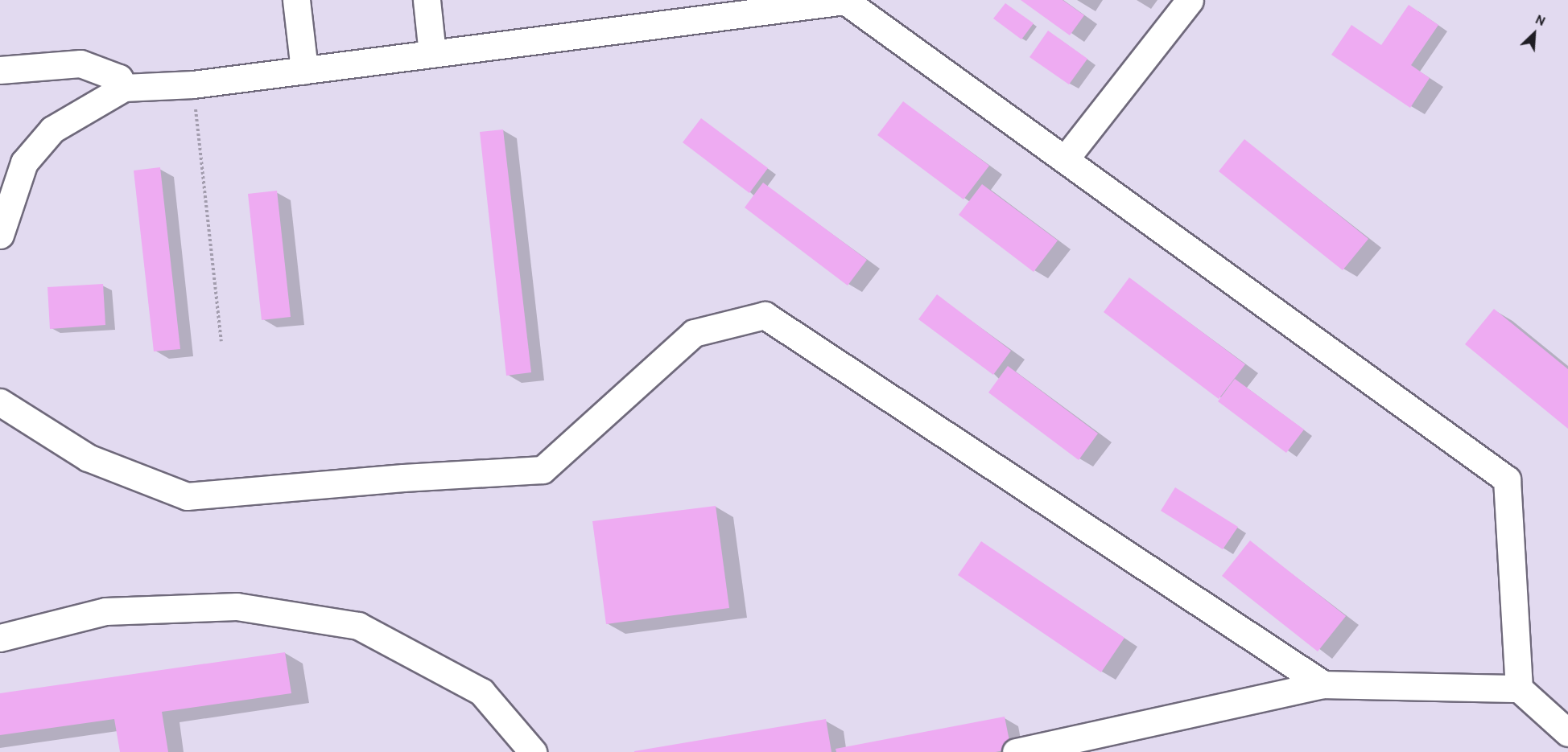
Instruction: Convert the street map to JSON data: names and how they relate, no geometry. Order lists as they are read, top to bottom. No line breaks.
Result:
{"north":"top right"}
